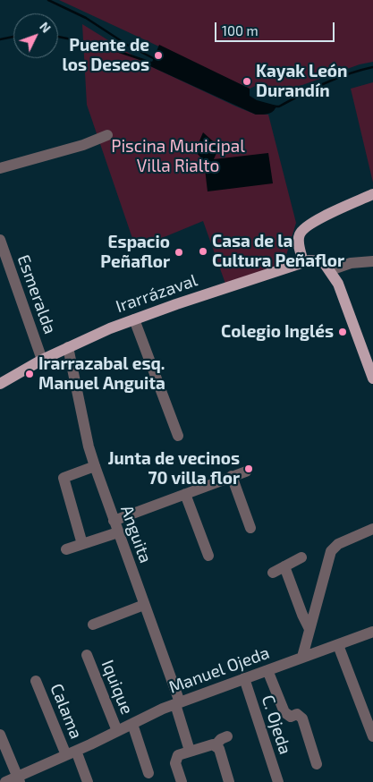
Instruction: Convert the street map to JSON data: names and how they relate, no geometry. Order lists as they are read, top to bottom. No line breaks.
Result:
{"streets":{"main road":["Irarrázaval"],"street":["Esmeralda","Anguita","Manuel Ojeda","Iquique","Calama","C. Ojeda"]},"crossings":[["Irarrázaval","Esmeralda"],["Irarrázaval","Anguita"],["Anguita","Manuel Ojeda"],["Manuel Ojeda","Iquique"],["Manuel Ojeda","Calama"],["Manuel Ojeda","C. Ojeda"]],"parks":["Piscina Municipal Villa Rialto"],"places":["Puente de los Deseos","Kayak León Durandín","Casa de la Cultura Peñaflor","Espacio Peñaflor","Colegio Inglés","Irarrazabal esq. Manuel Anguita","Junta de vecinos 70 villa flor"],"scale_bar":"100 m","north":"top right"}
